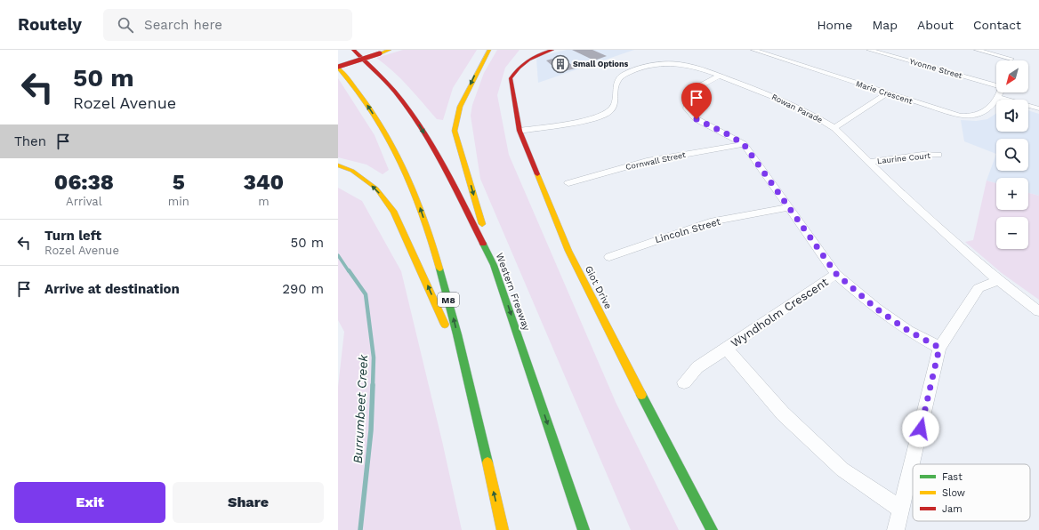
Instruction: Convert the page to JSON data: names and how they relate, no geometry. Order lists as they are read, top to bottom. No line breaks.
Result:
{"streets":{"main road":["Giot Drive","Western Freeway","M8"],"street":["Yvonne Street","Marie Crescent","Rowan Parade","Laurine Court","Cornwall Street","Lincoln Street","Wyndholm Crescent"]},"crossings":[["Rowan Parade","Laurine Court"],["Rowan Parade","Giot Drive"]],"water":["Burrumbeet Creek"],"places":{"building":["Small Options"]},"legend":["Fast","Slow","Jam"],"north":"bottom left","page":{"header":"Routely","search":"Search here","nav":["Home","Map","About","Contact"],"turn":["50 m","Rozel Avenue"],"map_buttons":["+","−"],"then":"Then","eta":["06:38","Arrival","5","min","340","m"],"list":[{"name":"Turn left","note":"Rozel Avenue","value":"50 m"},{"name":"Arrive at destination","value":"290 m"}],"buttons":["Exit","Share"]}}
